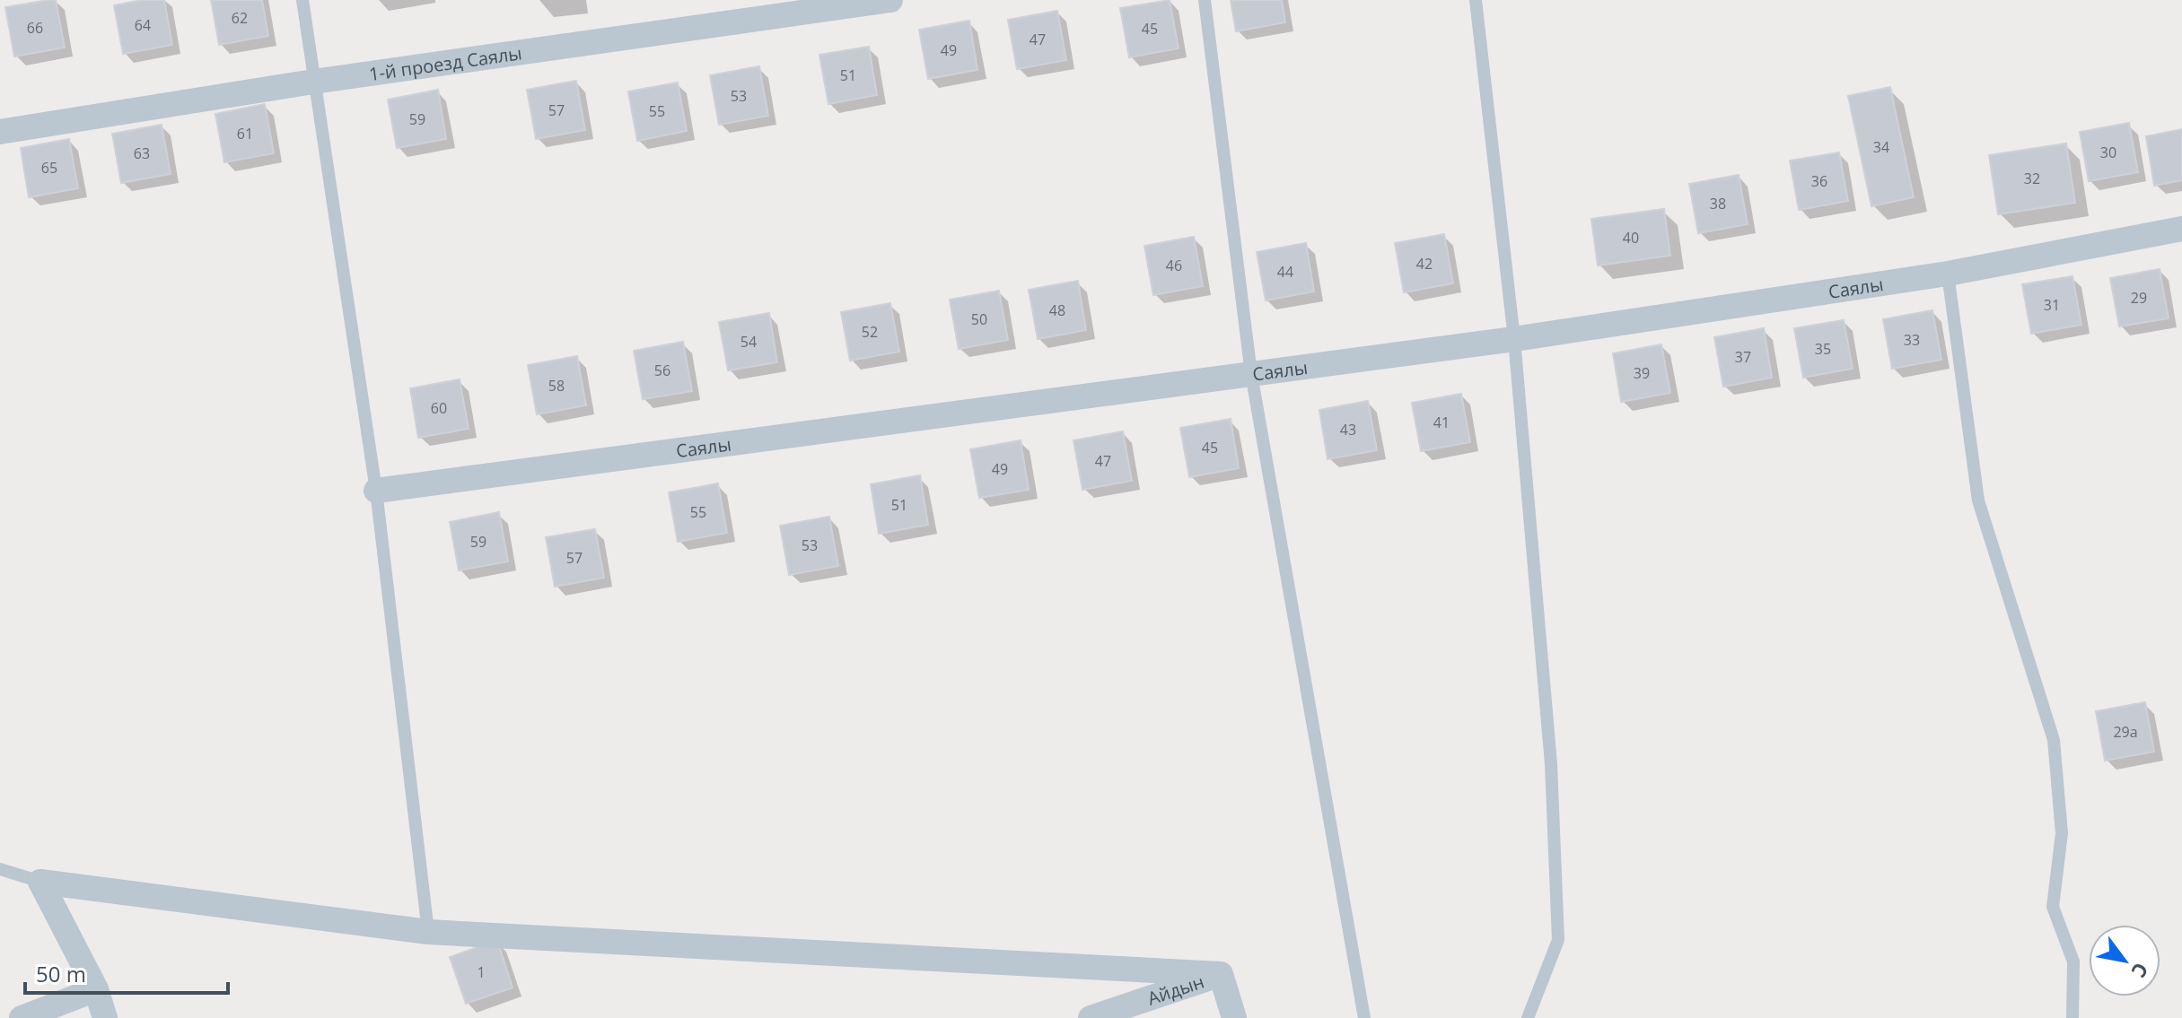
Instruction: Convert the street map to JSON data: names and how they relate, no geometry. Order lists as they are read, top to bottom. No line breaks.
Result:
{"streets":{"street":["1-й проезд Саялы","Саялы","Айдын"]},"house_numbers":["62","64","66","45","47","49","51","53","57","55","59","61","34","30","63","65","32","36","38","40","42","46","44","29","31","48","50","52","33","54","35","37","56","39","58","60","41","43","45","47","49","51","55","59","53","57","29а","1"],"scale_bar":"50 m","north":"bottom right"}
